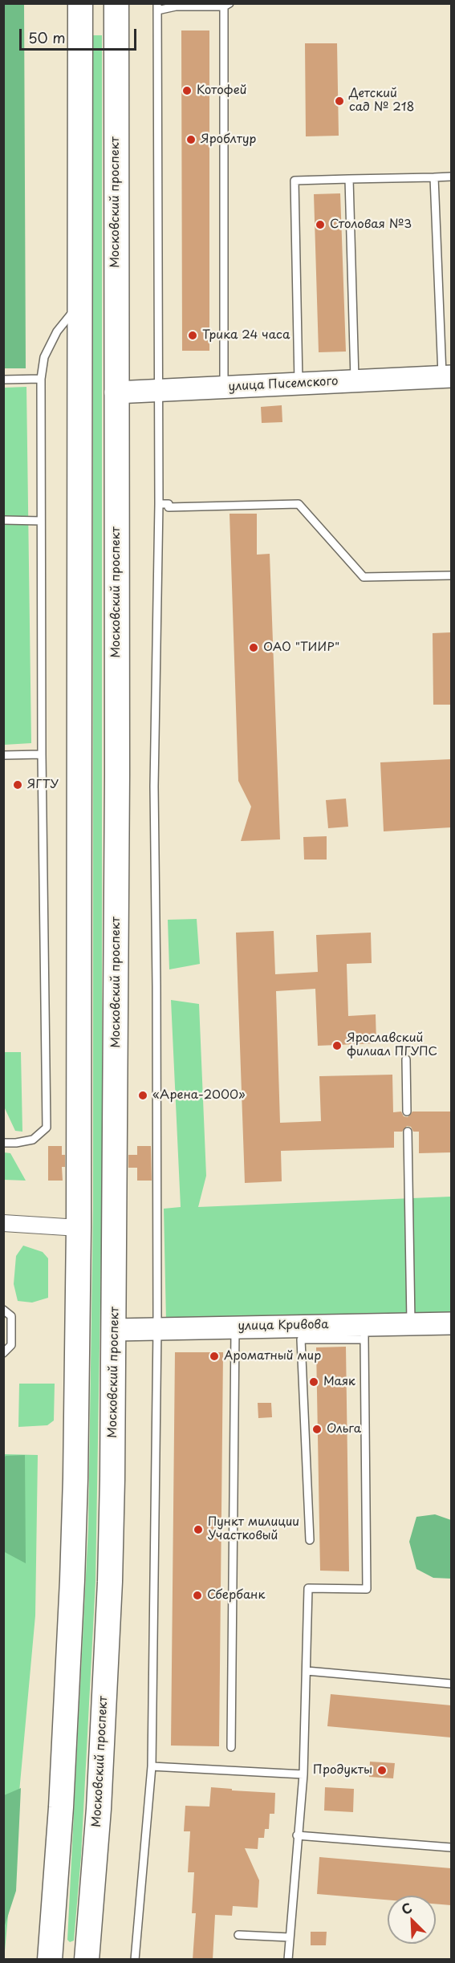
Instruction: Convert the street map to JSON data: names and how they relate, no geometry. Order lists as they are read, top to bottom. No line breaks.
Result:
{"streets":{"main road":["Московский проспект"],"street":["улица Писемского","улица Кривова"]},"crossings":[["Московский проспект","улица Писемского"],["Московский проспект","улица Кривова"]],"places":["Котофей","Детский сад № 218","Яроблтур","Столовая №3","Трика 24 часа","ОАО \"ТИИР\"","ЯГТУ","Ярославский филиал ПГУПС","«Арена-2000»","Ароматный мир","Маяк","Ольга","Пункт милиции Участковый","Сбербанк","Продукты"],"scale_bar":"50 m","north":"top left"}
